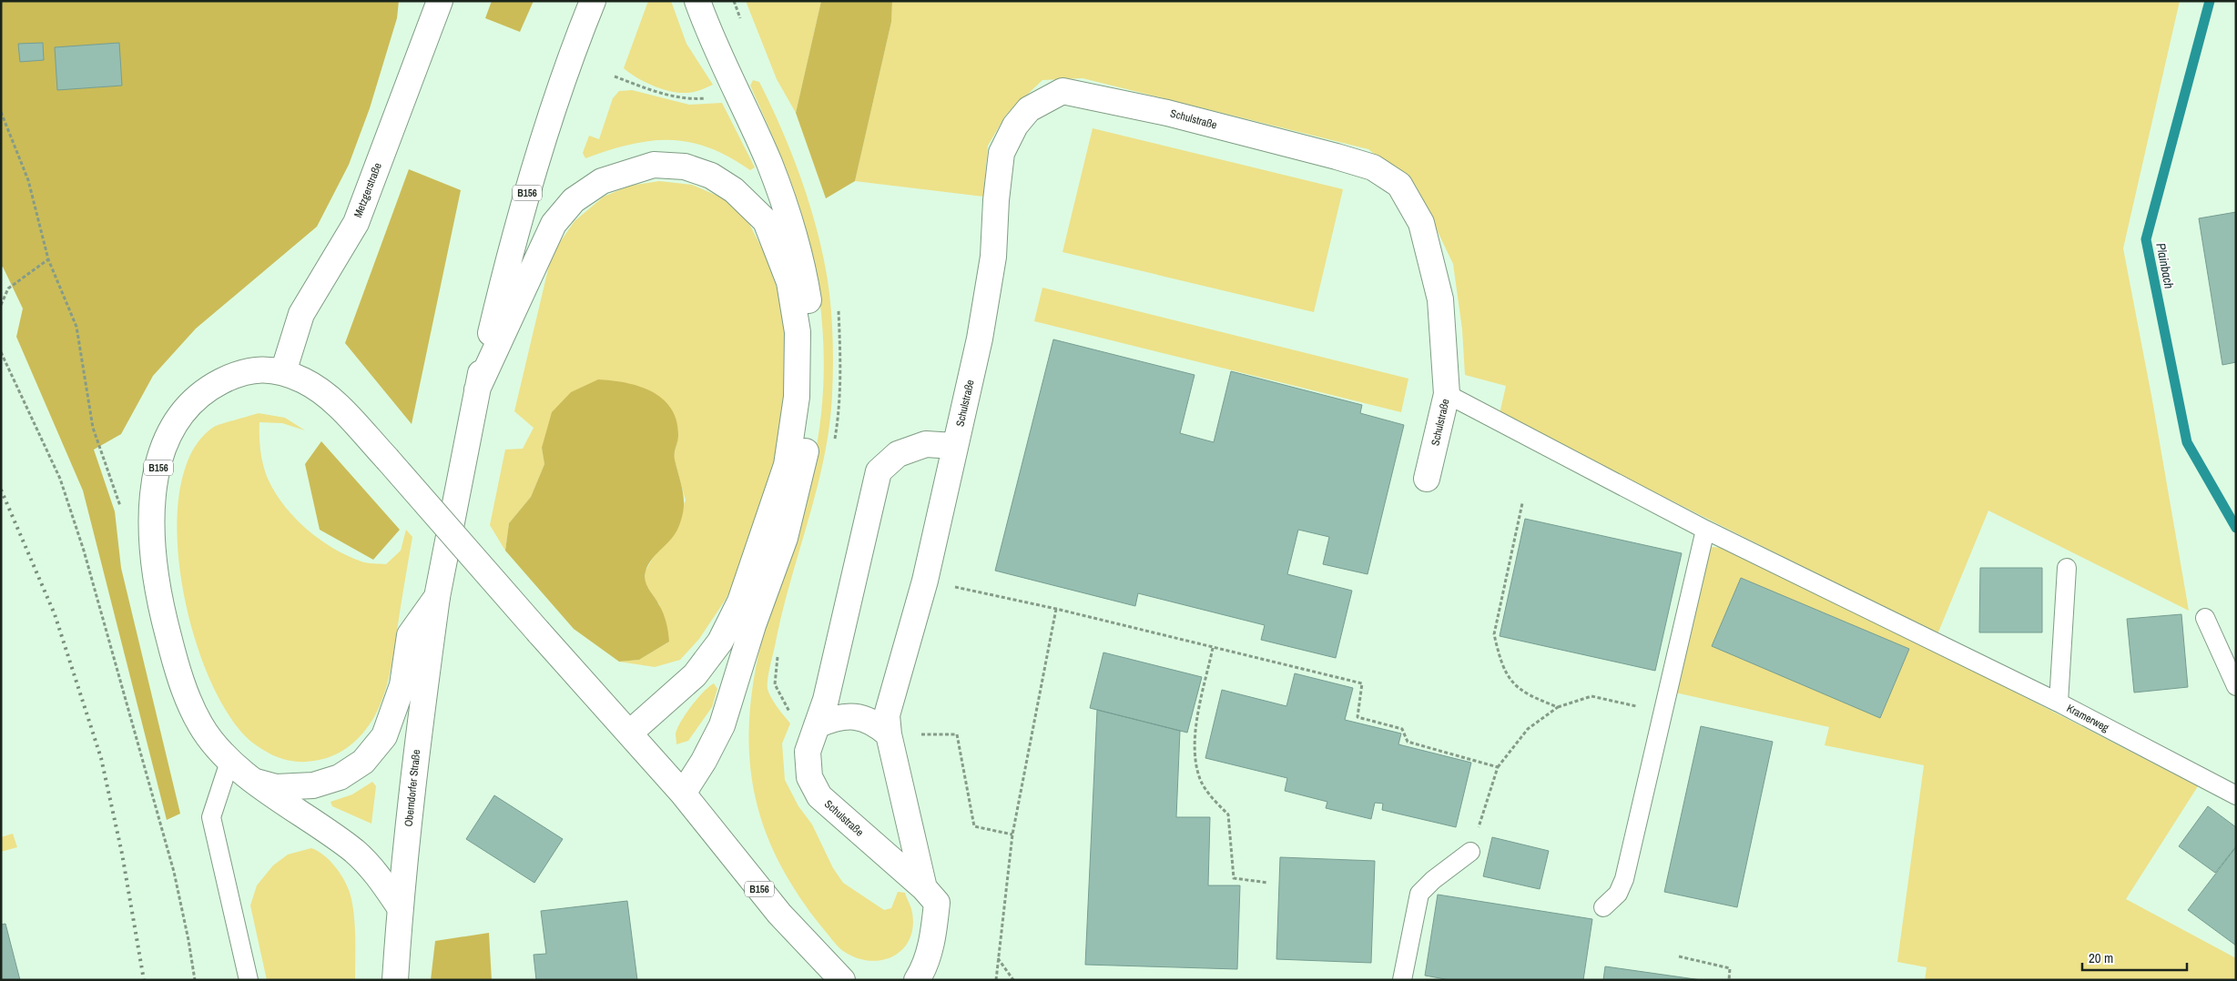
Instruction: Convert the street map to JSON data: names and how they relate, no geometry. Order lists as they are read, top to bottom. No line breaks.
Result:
{"streets":{"main road":["Schulstraße","Metzgerstraße","B156","Oberndorfer Straße"],"lane":["Kramerweg"]},"crossings":[["Metzgerstraße","B156"],["B156","Oberndorfer Straße"]],"water":["Plainbach"],"scale_bar":"20 m"}
